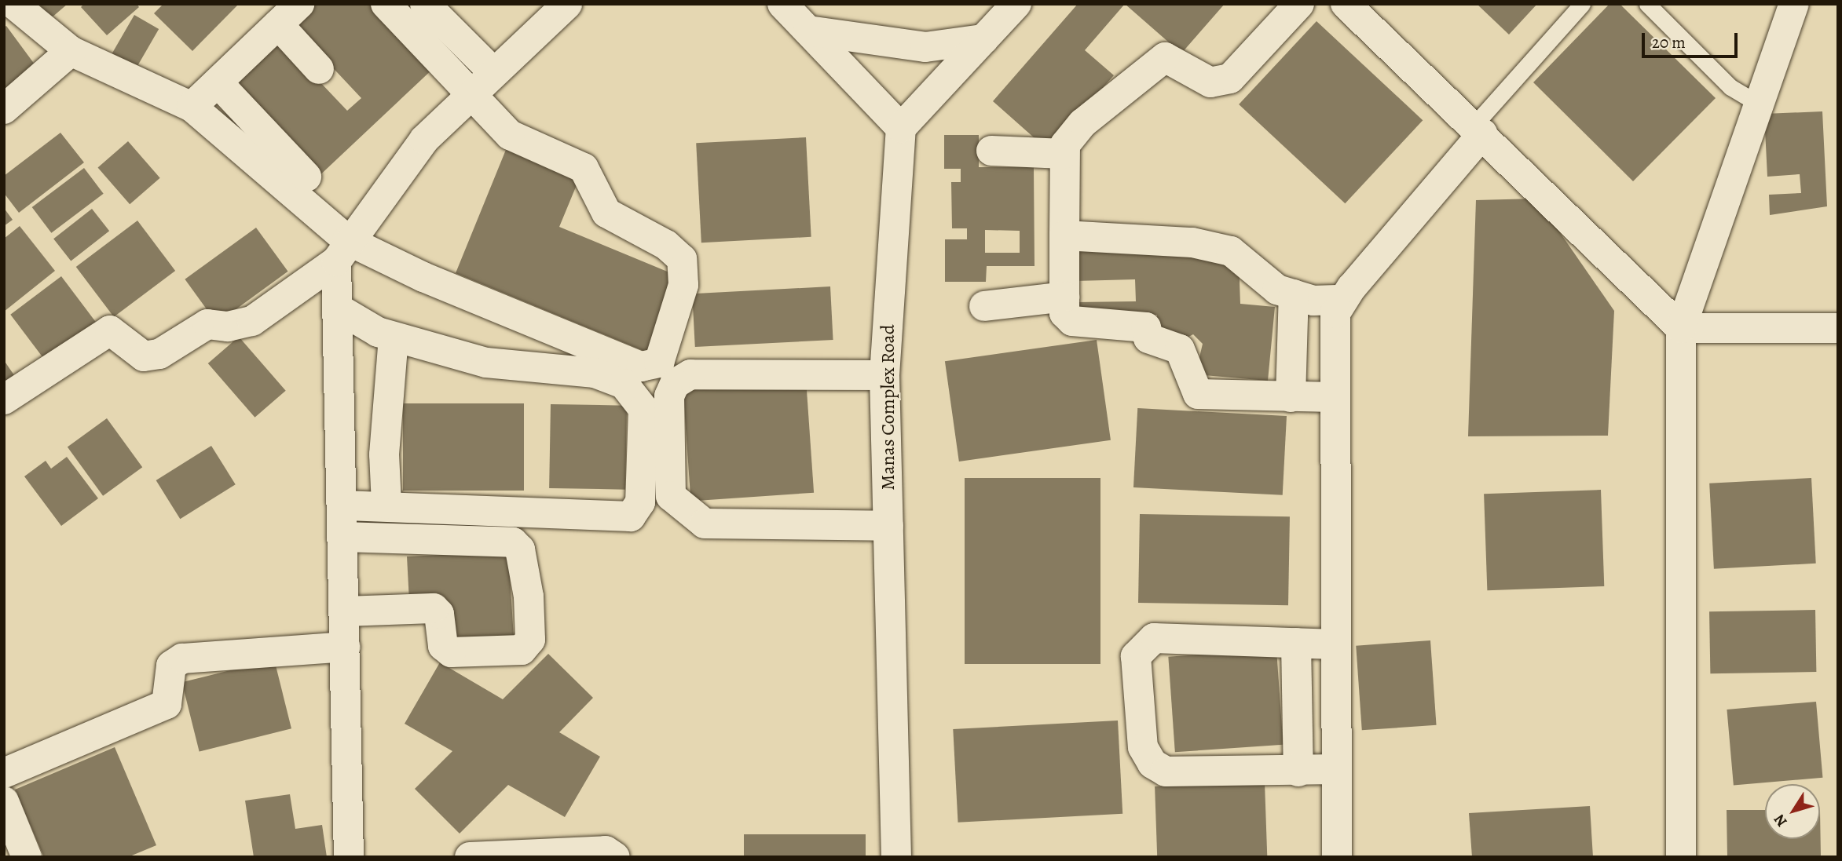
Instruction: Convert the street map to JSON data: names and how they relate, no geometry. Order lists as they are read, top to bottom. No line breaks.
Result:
{"streets":{"street":["Manas Complex Road"]},"scale_bar":"20 m","north":"bottom left"}
